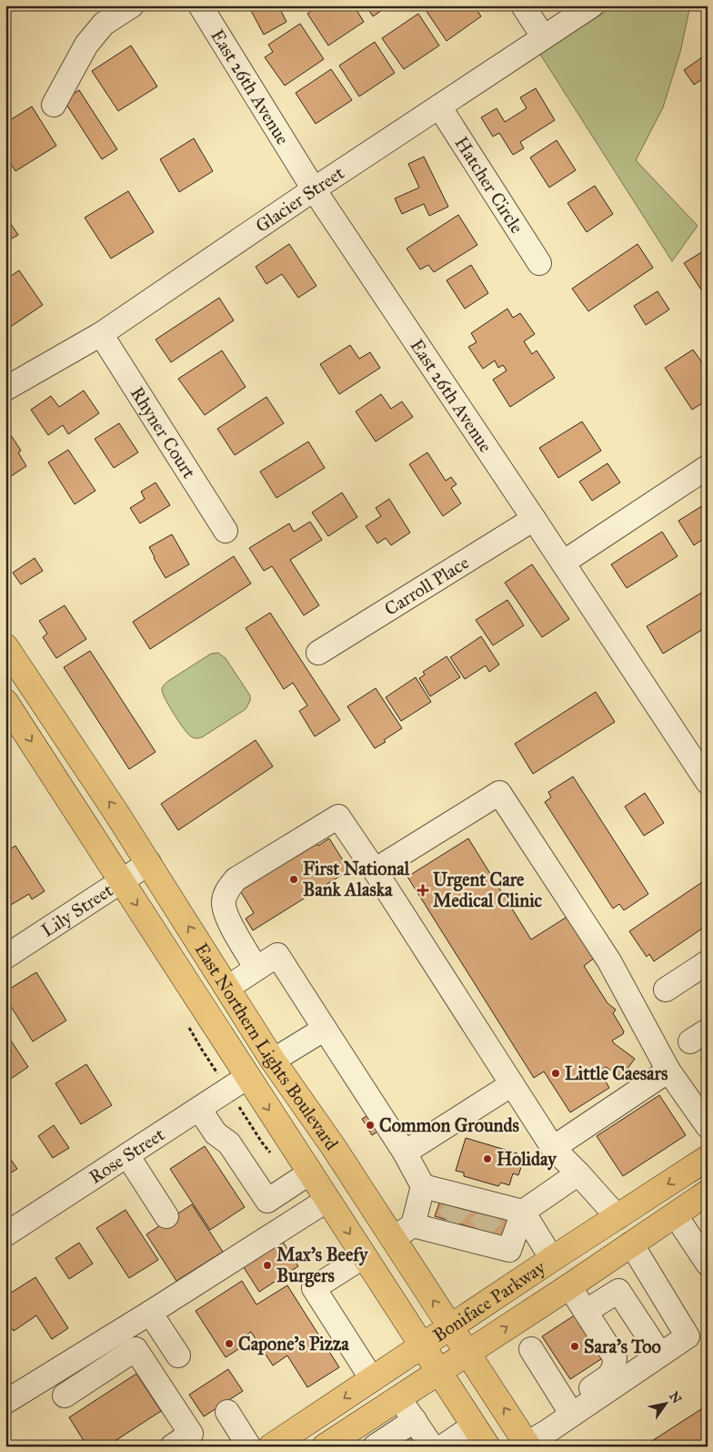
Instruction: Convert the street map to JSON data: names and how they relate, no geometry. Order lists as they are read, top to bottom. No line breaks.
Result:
{"streets":{"main road":["East Northern Lights Boulevard","Boniface Parkway"],"street":["East 26th Avenue","Hatcher Circle","Glacier Street","Rhyner Court","Carroll Place","Lily Street","Rose Street"]},"crossings":[["East 26th Avenue","Glacier Street"],["East 26th Avenue","Carroll Place"],["Hatcher Circle","Glacier Street"],["Glacier Street","Rhyner Court"],["Lily Street","East Northern Lights Boulevard"],["East Northern Lights Boulevard","Rose Street"],["East Northern Lights Boulevard","Boniface Parkway"]],"places":{"other":["First National Bank Alaska","Little Caesars","Common Grounds","Holiday","Max's Beefy Burgers","Capone's Pizza","Sara's Too"],"health":["Urgent Care Medical Clinic"]},"north":"top right"}
